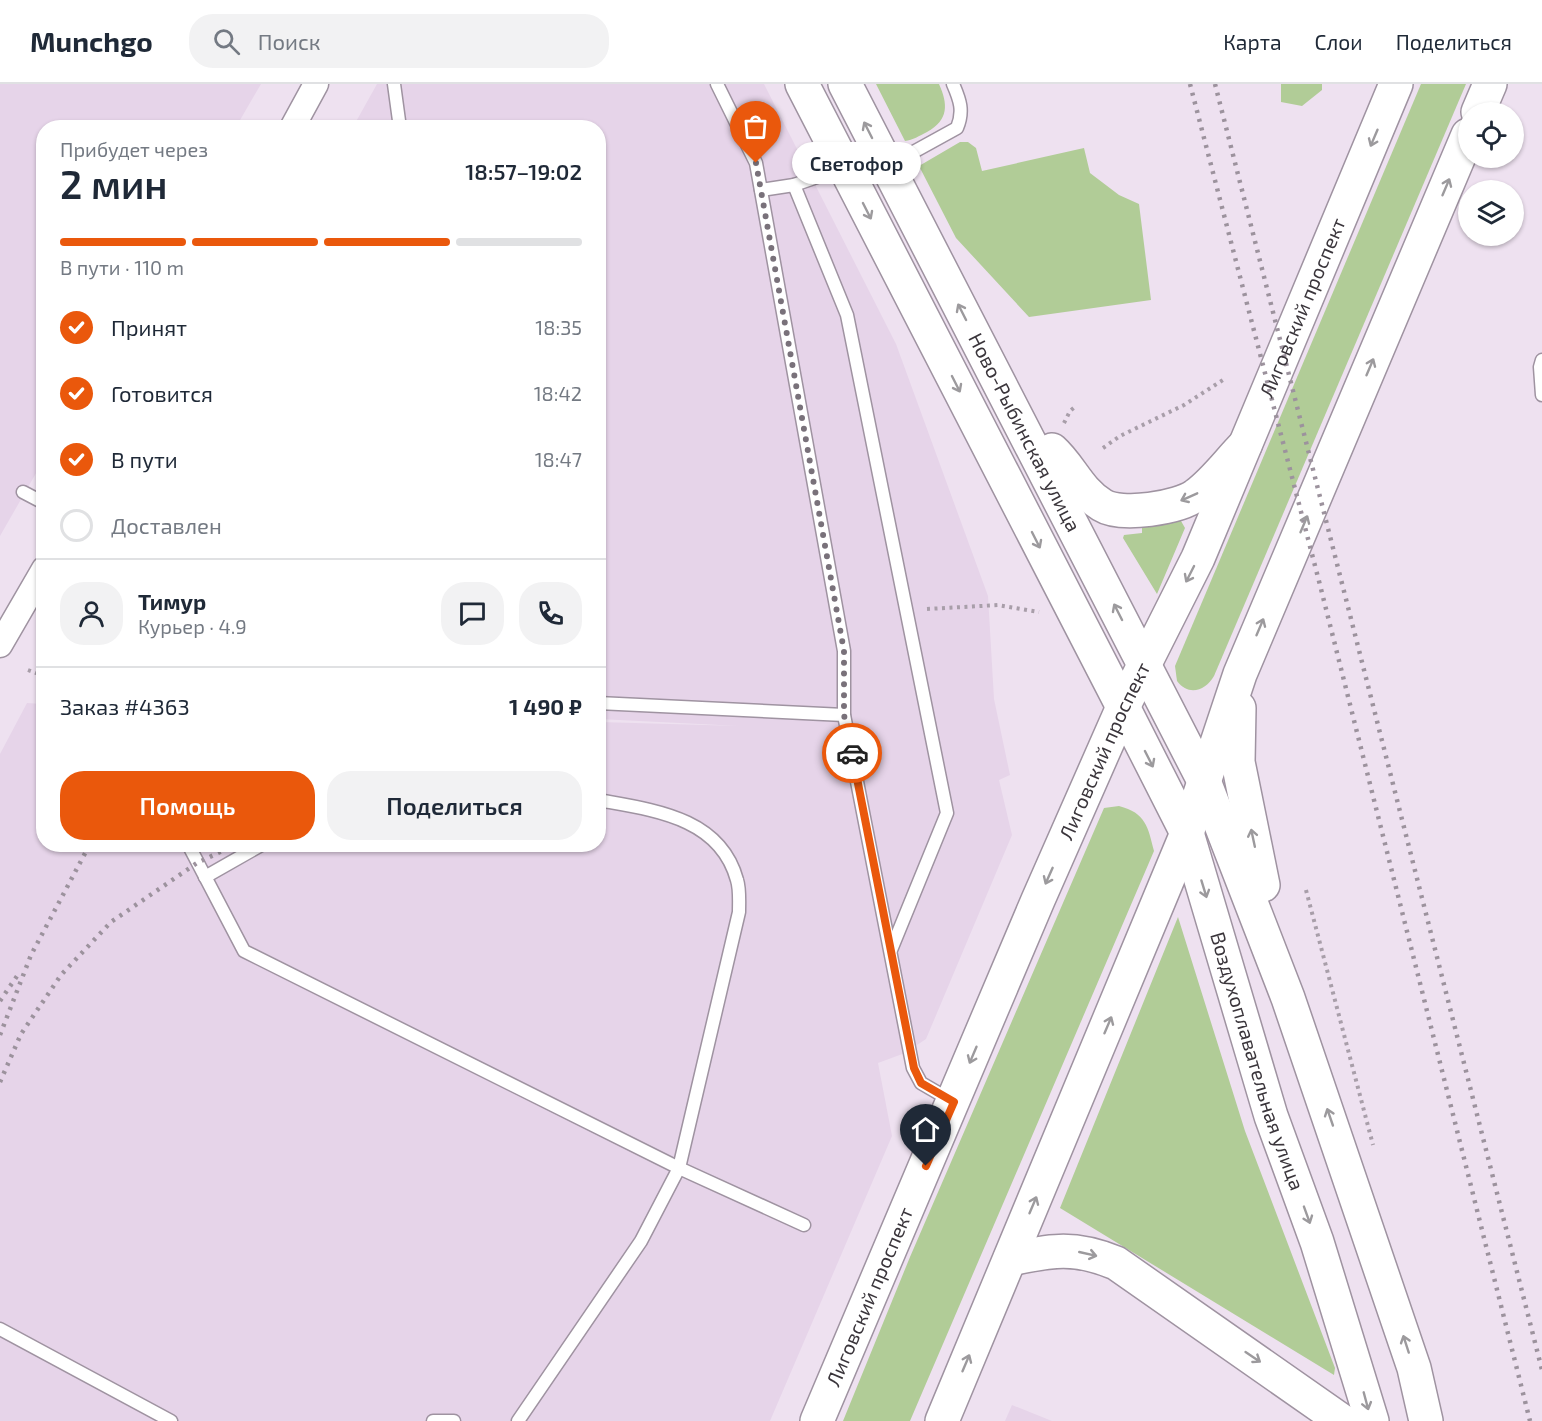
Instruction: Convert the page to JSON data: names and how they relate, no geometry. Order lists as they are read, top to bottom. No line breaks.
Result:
{"streets":{"main road":["Лиговский проспект","Ново-Рыбинская улица","Воздухоплавательная улица"]},"crossings":[["Лиговский проспект","Ново-Рыбинская улица"],["Лиговский проспект","Воздухоплавательная улица"],["Ново-Рыбинская улица","Воздухоплавательная улица"]],"places":["Светофор"],"page":{"header":"Munchgo","search":"Поиск","nav":["Карта","Слои","Поделиться"],"heading":["2 мин","Прибудет через","18:57–19:02"],"panel":["Тимур","Курьер · 4.9","Заказ #4363","1 490 ₽"],"bubble":"Светофор","bar":"В пути · 110 m","list":[["Принят","18:35"],["Готовится","18:42"],["В пути","18:47"],"Доставлен"],"buttons":["Помощь","Поделиться"]}}
